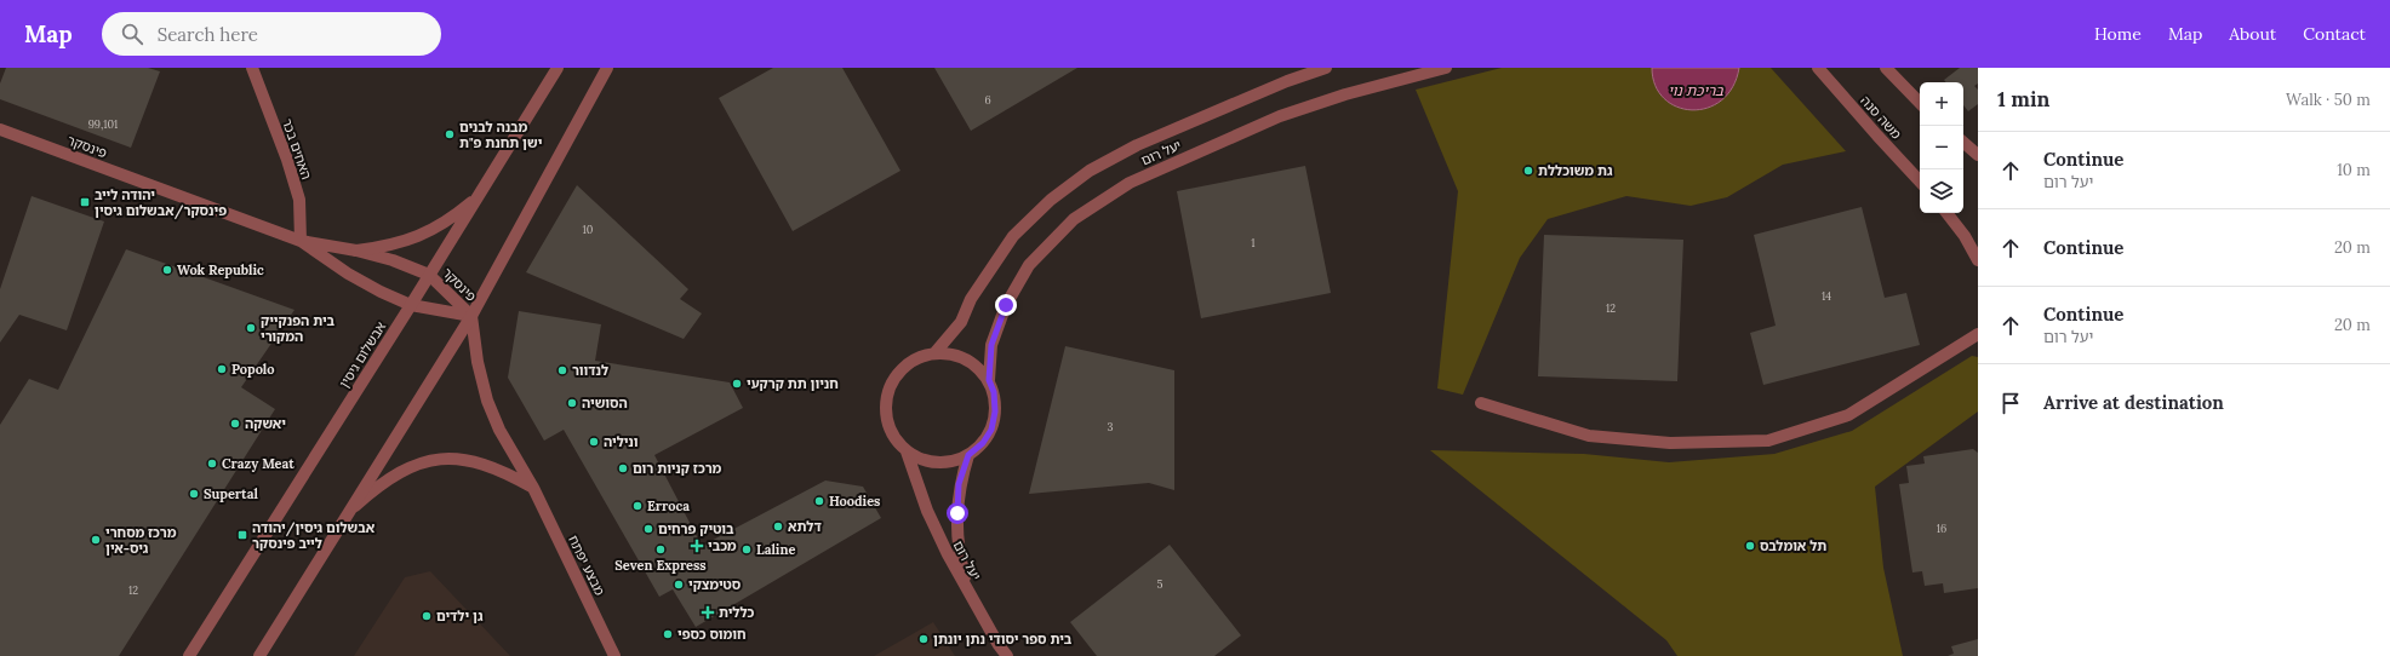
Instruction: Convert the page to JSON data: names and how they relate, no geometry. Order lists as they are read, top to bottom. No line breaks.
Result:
{"streets":{"street":["משה סנה","פינסקר","האחים בכר","יעל רום","אבשלום גיסין","מבצע יפתח"]},"crossings":[["פינסקר","האחים בכר"],["פינסקר","אבשלום גיסין"],["פינסקר","מבצע יפתח"]],"water":["בריכת נוי"],"places":{"other":["מבנה לבנים ישן תחנת פ\"ת","גת משוכללת","Wok Republic","בית הפנקייק המקורי","Popolo","לנדוור","חניון תת קרקעי","הסושיה","יאשקה","וניליה","Crazy Meat","מרכז קניות רום","Supertal","Hoodies","Erroca","דלתא","בוטיק פרחים","מרכז מסחרי גיס-אין","תל אומלבס","Seven Express","Laline","סטימצקי","גן ילדים","חומוס כספי","בית ספר יסודי נתן יונתן"],"transit":["יהודה לייב פינסקר/אבשלום גיסין","אבשלום גיסין/יהודה לייב פינסקר"],"health":["מכבי","כללית"]},"house_numbers":["6","99,101","10","1","14","12","3","16","5","12"],"page":{"header":"Map","search":"Search here","nav":["Home","Map","About","Contact"],"heading":["1 min","Walk · 50 m"],"map_buttons":["+","−"],"list":[["Continue","יעל רום","10 m"],["Continue","20 m"],["Continue","יעל רום","20 m"],"Arrive at destination"]}}
